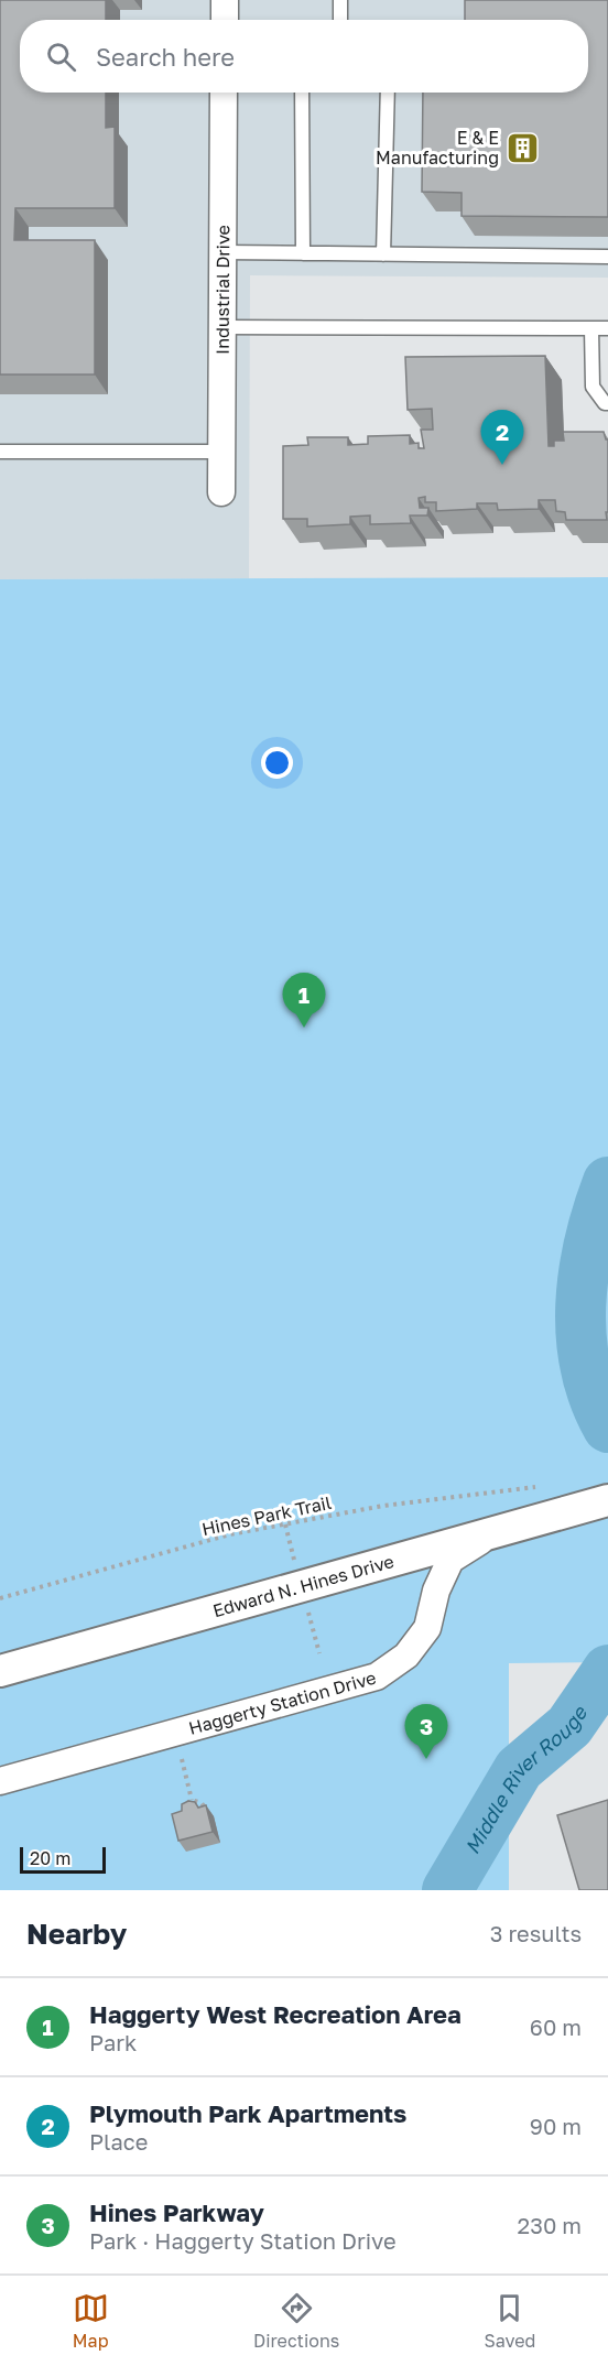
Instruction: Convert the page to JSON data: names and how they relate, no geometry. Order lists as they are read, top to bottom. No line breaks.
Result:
{"streets":{"street":["Industrial Drive","Edward N. Hines Drive","Haggerty Station Drive"],"path":["Hines Park Trail"]},"crossings":[["Edward N. Hines Drive","Haggerty Station Drive"]],"water":["Middle River Rouge"],"places":{"building":["E & E Manufacturing"]},"scale_bar":"20 m","page":{"search":"Search here","pins":["2","1","3"],"scale":"20 m","heading":["Nearby","3 results"],"list":[{"mark":"1","name":"Haggerty West Recreation Area","note":"Park","value":"60 m"},{"mark":"2","name":"Plymouth Park Apartments","note":"Place","value":"90 m"},{"mark":"3","name":"Hines Parkway","note":"Park · Haggerty Station Drive","value":"230 m"}],"nav":["Map","Directions","Saved"]}}
